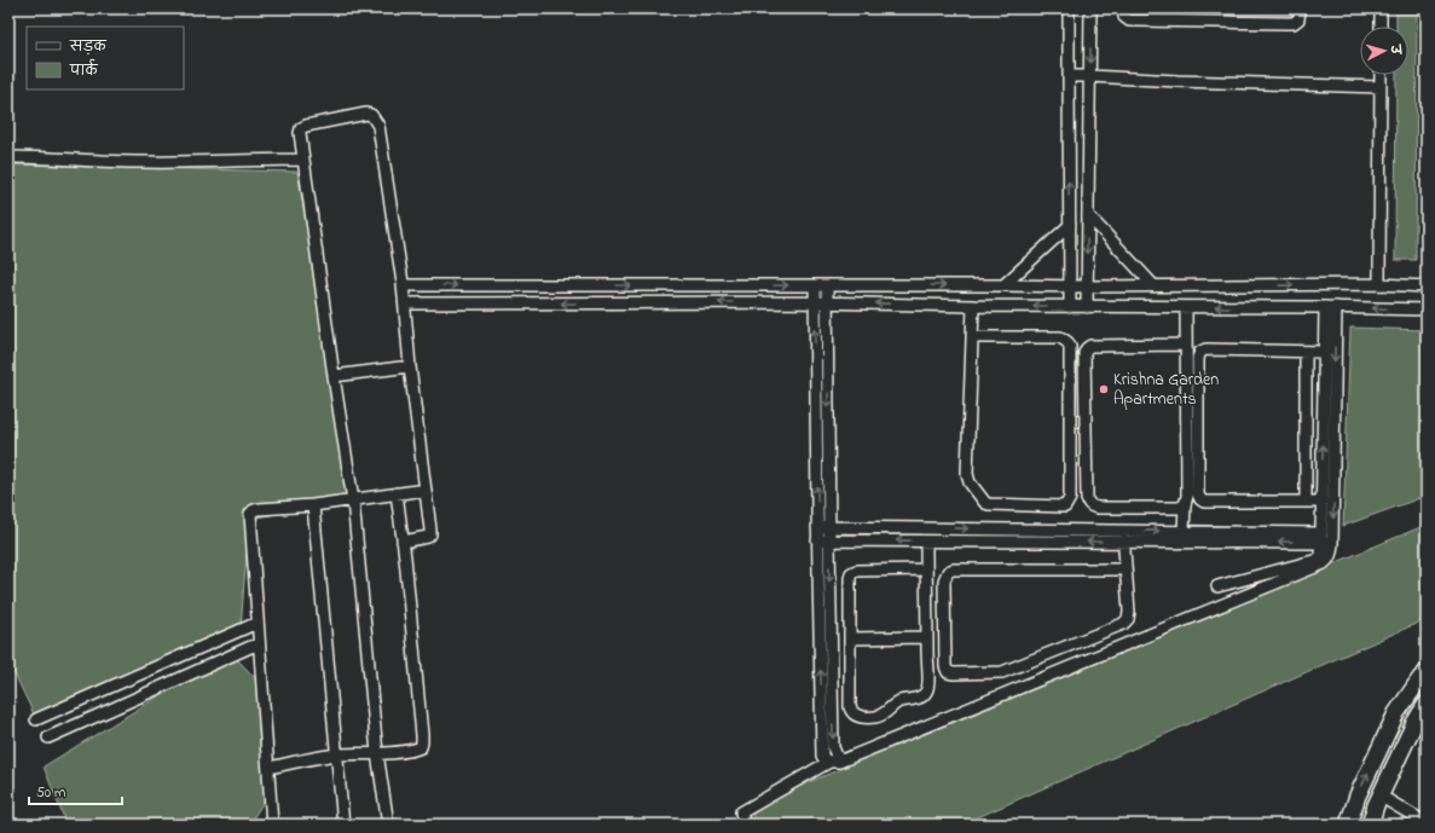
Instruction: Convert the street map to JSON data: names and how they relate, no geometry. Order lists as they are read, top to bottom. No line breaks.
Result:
{"places":["Krishna Garden Apartments"],"legend":["सड़क","पार्क"],"scale_bar":"50 m","north":"right"}
